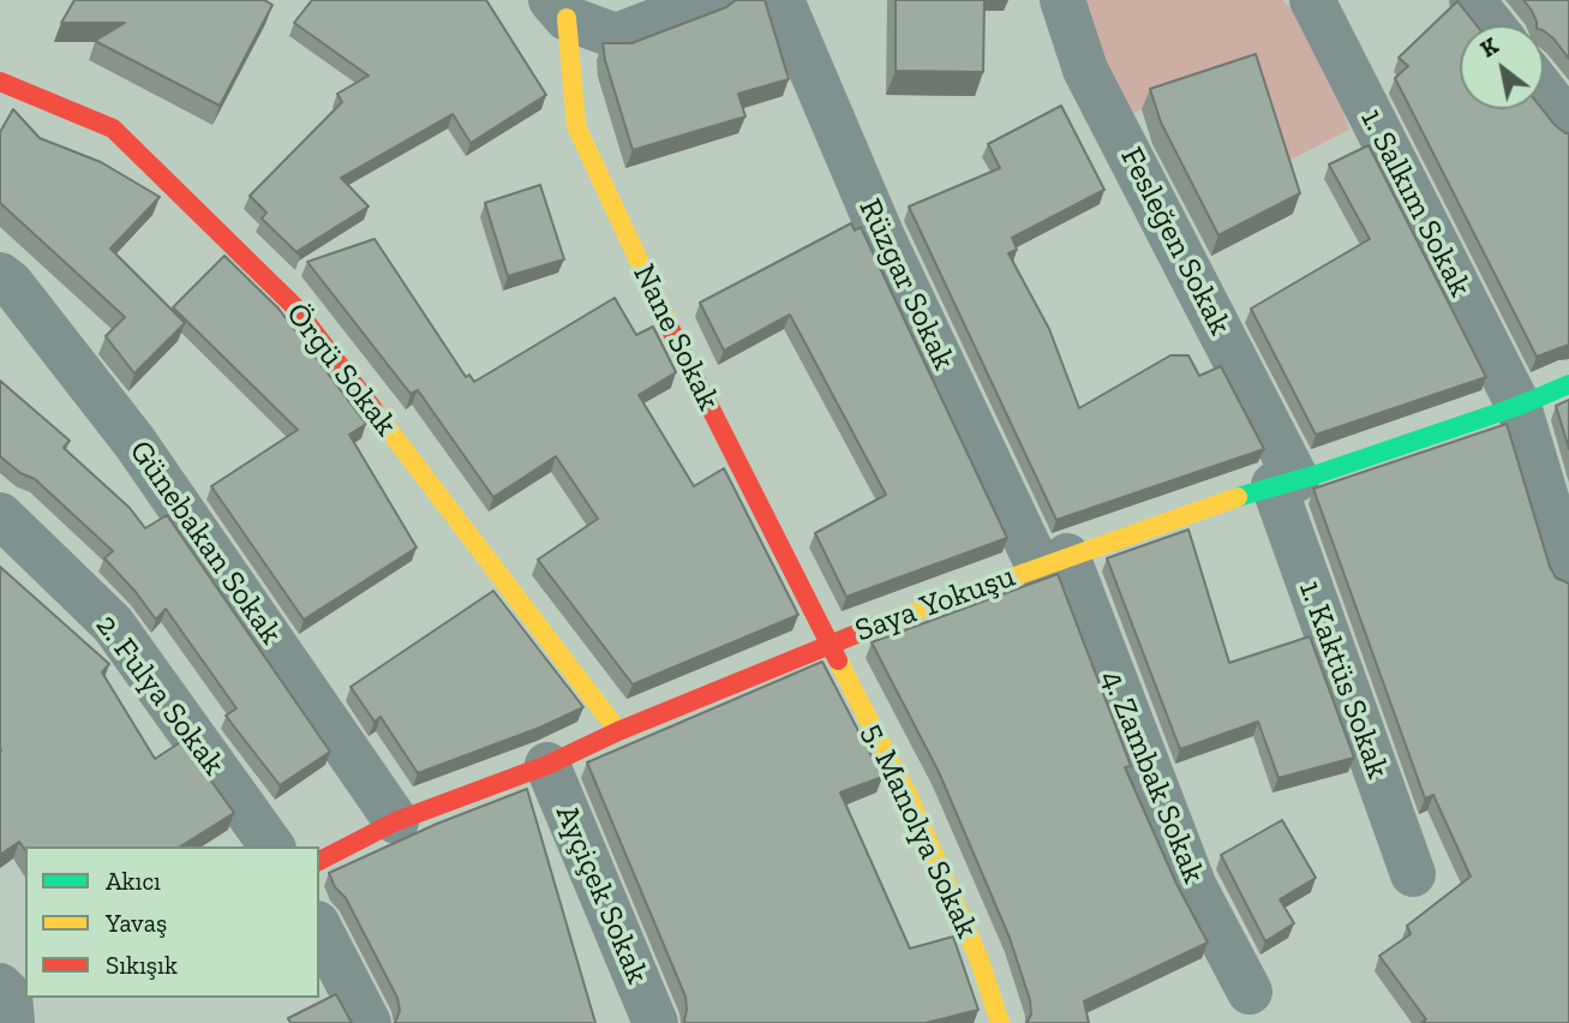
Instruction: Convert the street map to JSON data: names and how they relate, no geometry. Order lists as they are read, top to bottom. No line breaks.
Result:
{"streets":{"street":["1. Salkım Sokak","Fesleğen Sokak","Rüzgar Sokak","Nane Sokak","Örgü Sokak","Günebakan Sokak","Saya Yokuşu","1. Kaktüs Sokak","2. Fulya Sokak","4. Zambak Sokak","5. Manolya Sokak","Ayçiçek Sokak"]},"crossings":[["1. Salkım Sokak","Saya Yokuşu"],["Fesleğen Sokak","Saya Yokuşu"],["Fesleğen Sokak","1. Kaktüs Sokak"],["Rüzgar Sokak","Saya Yokuşu"],["Rüzgar Sokak","4. Zambak Sokak"],["Nane Sokak","Saya Yokuşu"],["Nane Sokak","5. Manolya Sokak"],["Örgü Sokak","Saya Yokuşu"],["Günebakan Sokak","Saya Yokuşu"],["Saya Yokuşu","1. Kaktüs Sokak"],["Saya Yokuşu","4. Zambak Sokak"],["Saya Yokuşu","5. Manolya Sokak"],["Saya Yokuşu","Ayçiçek Sokak"]],"legend":["Akıcı","Yavaş","Sıkışık"],"north":"top left"}
